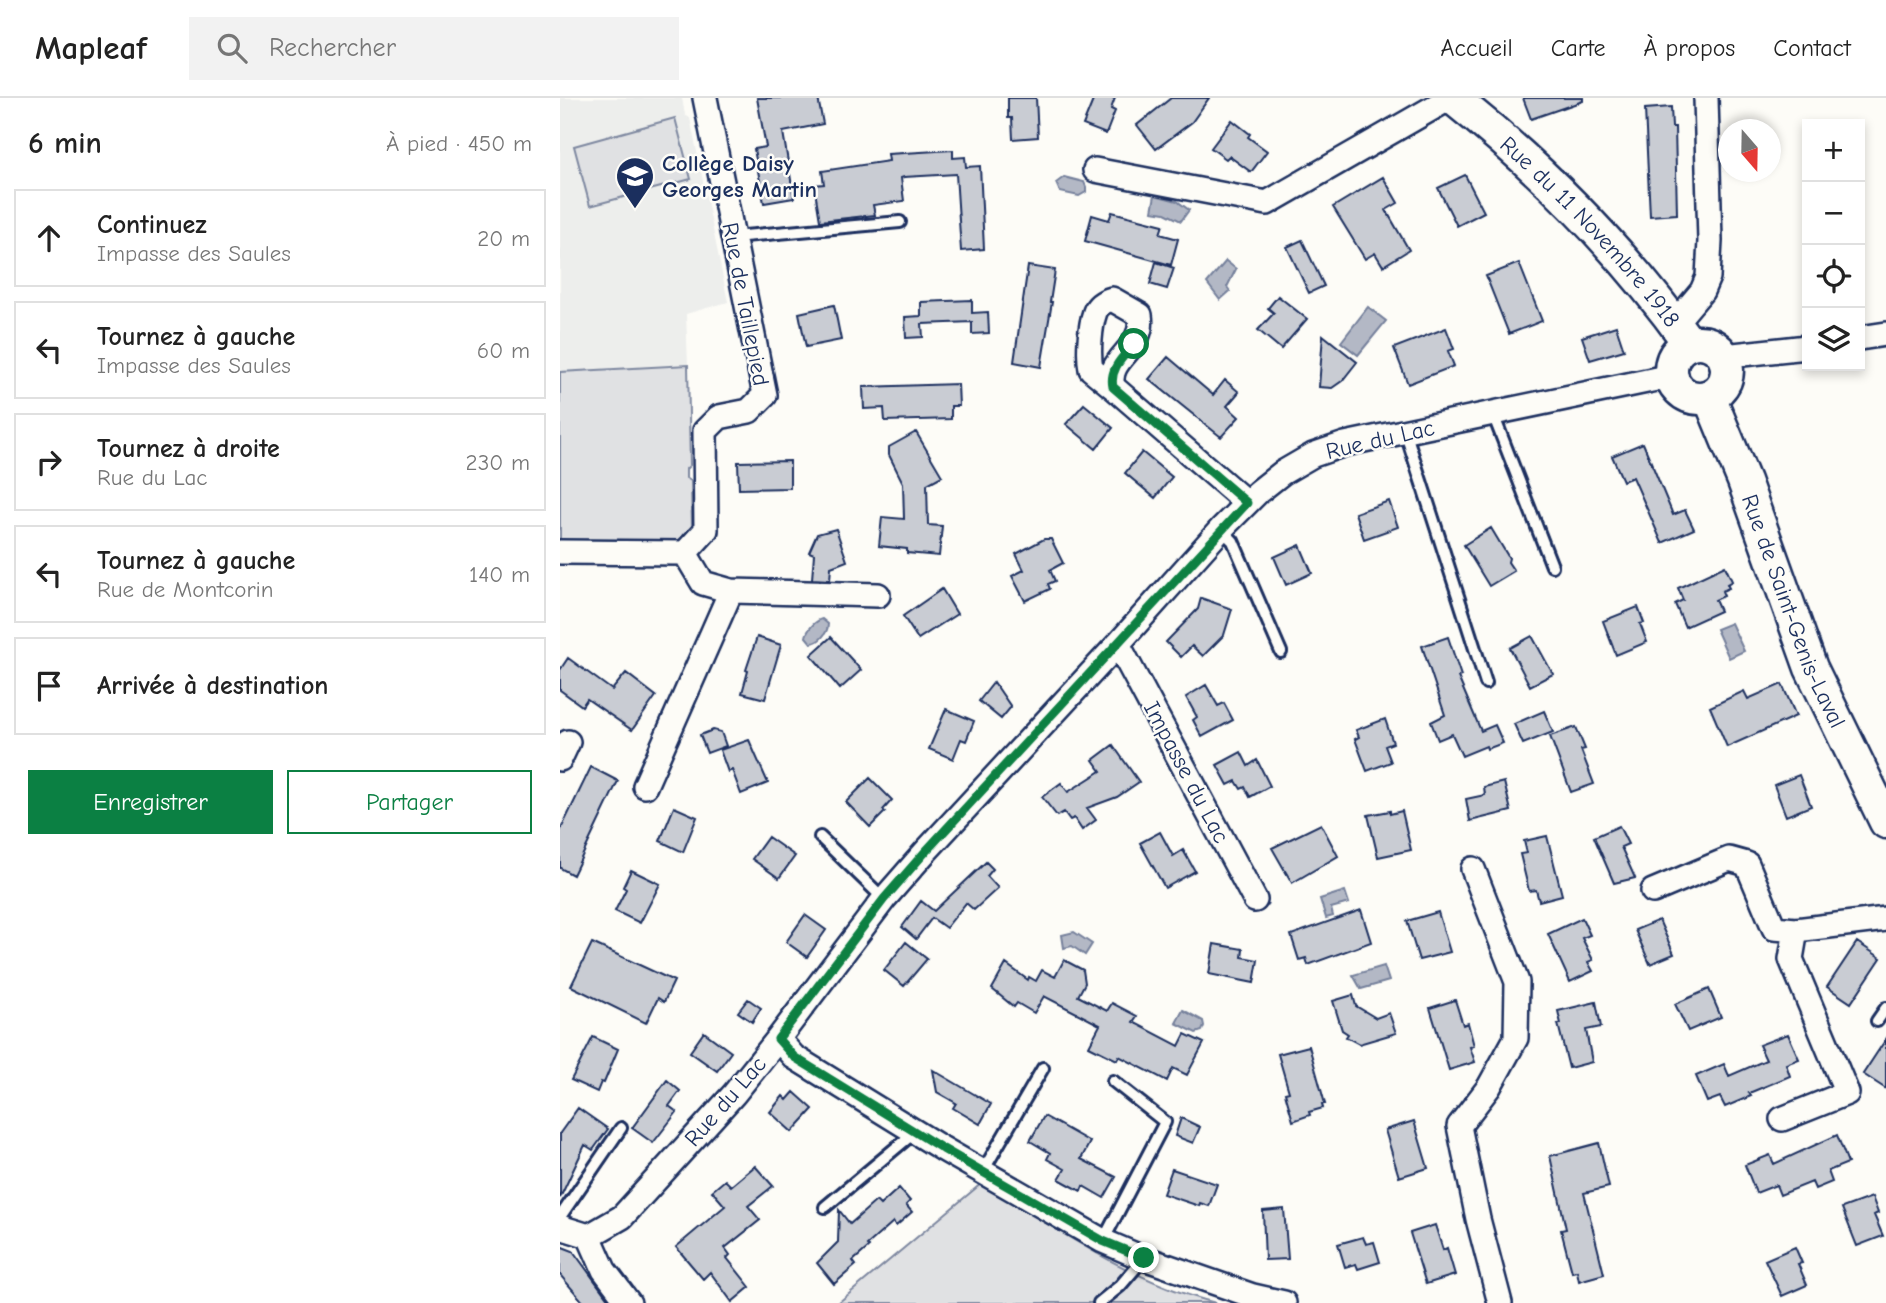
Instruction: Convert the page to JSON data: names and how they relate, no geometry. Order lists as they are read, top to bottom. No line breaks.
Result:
{"streets":{"street":["Rue du 11 Novembre 1918","Rue de Taillepied","Rue du Lac","Rue de Saint-Genis-Laval","Impasse du Lac"]},"crossings":[["Rue du 11 Novembre 1918","Rue du Lac"],["Rue du 11 Novembre 1918","Rue de Saint-Genis-Laval"],["Rue du Lac","Rue de Saint-Genis-Laval"],["Rue du Lac","Impasse du Lac"]],"places":{"school or university":["Collège Daisy Georges Martin"]},"north":"bottom","page":{"header":"Mapleaf","search":"Rechercher","nav":["Accueil","Carte","À propos","Contact"],"heading":["6 min","À pied · 450 m"],"map_buttons":["+","−"],"list":[["Continuez","Impasse des Saules","20 m"],["Tournez à gauche","Impasse des Saules","60 m"],["Tournez à droite","Rue du Lac","230 m"],["Tournez à gauche","Rue de Montcorin","140 m"],"Arrivée à destination"],"buttons":["Enregistrer","Partager"]}}
